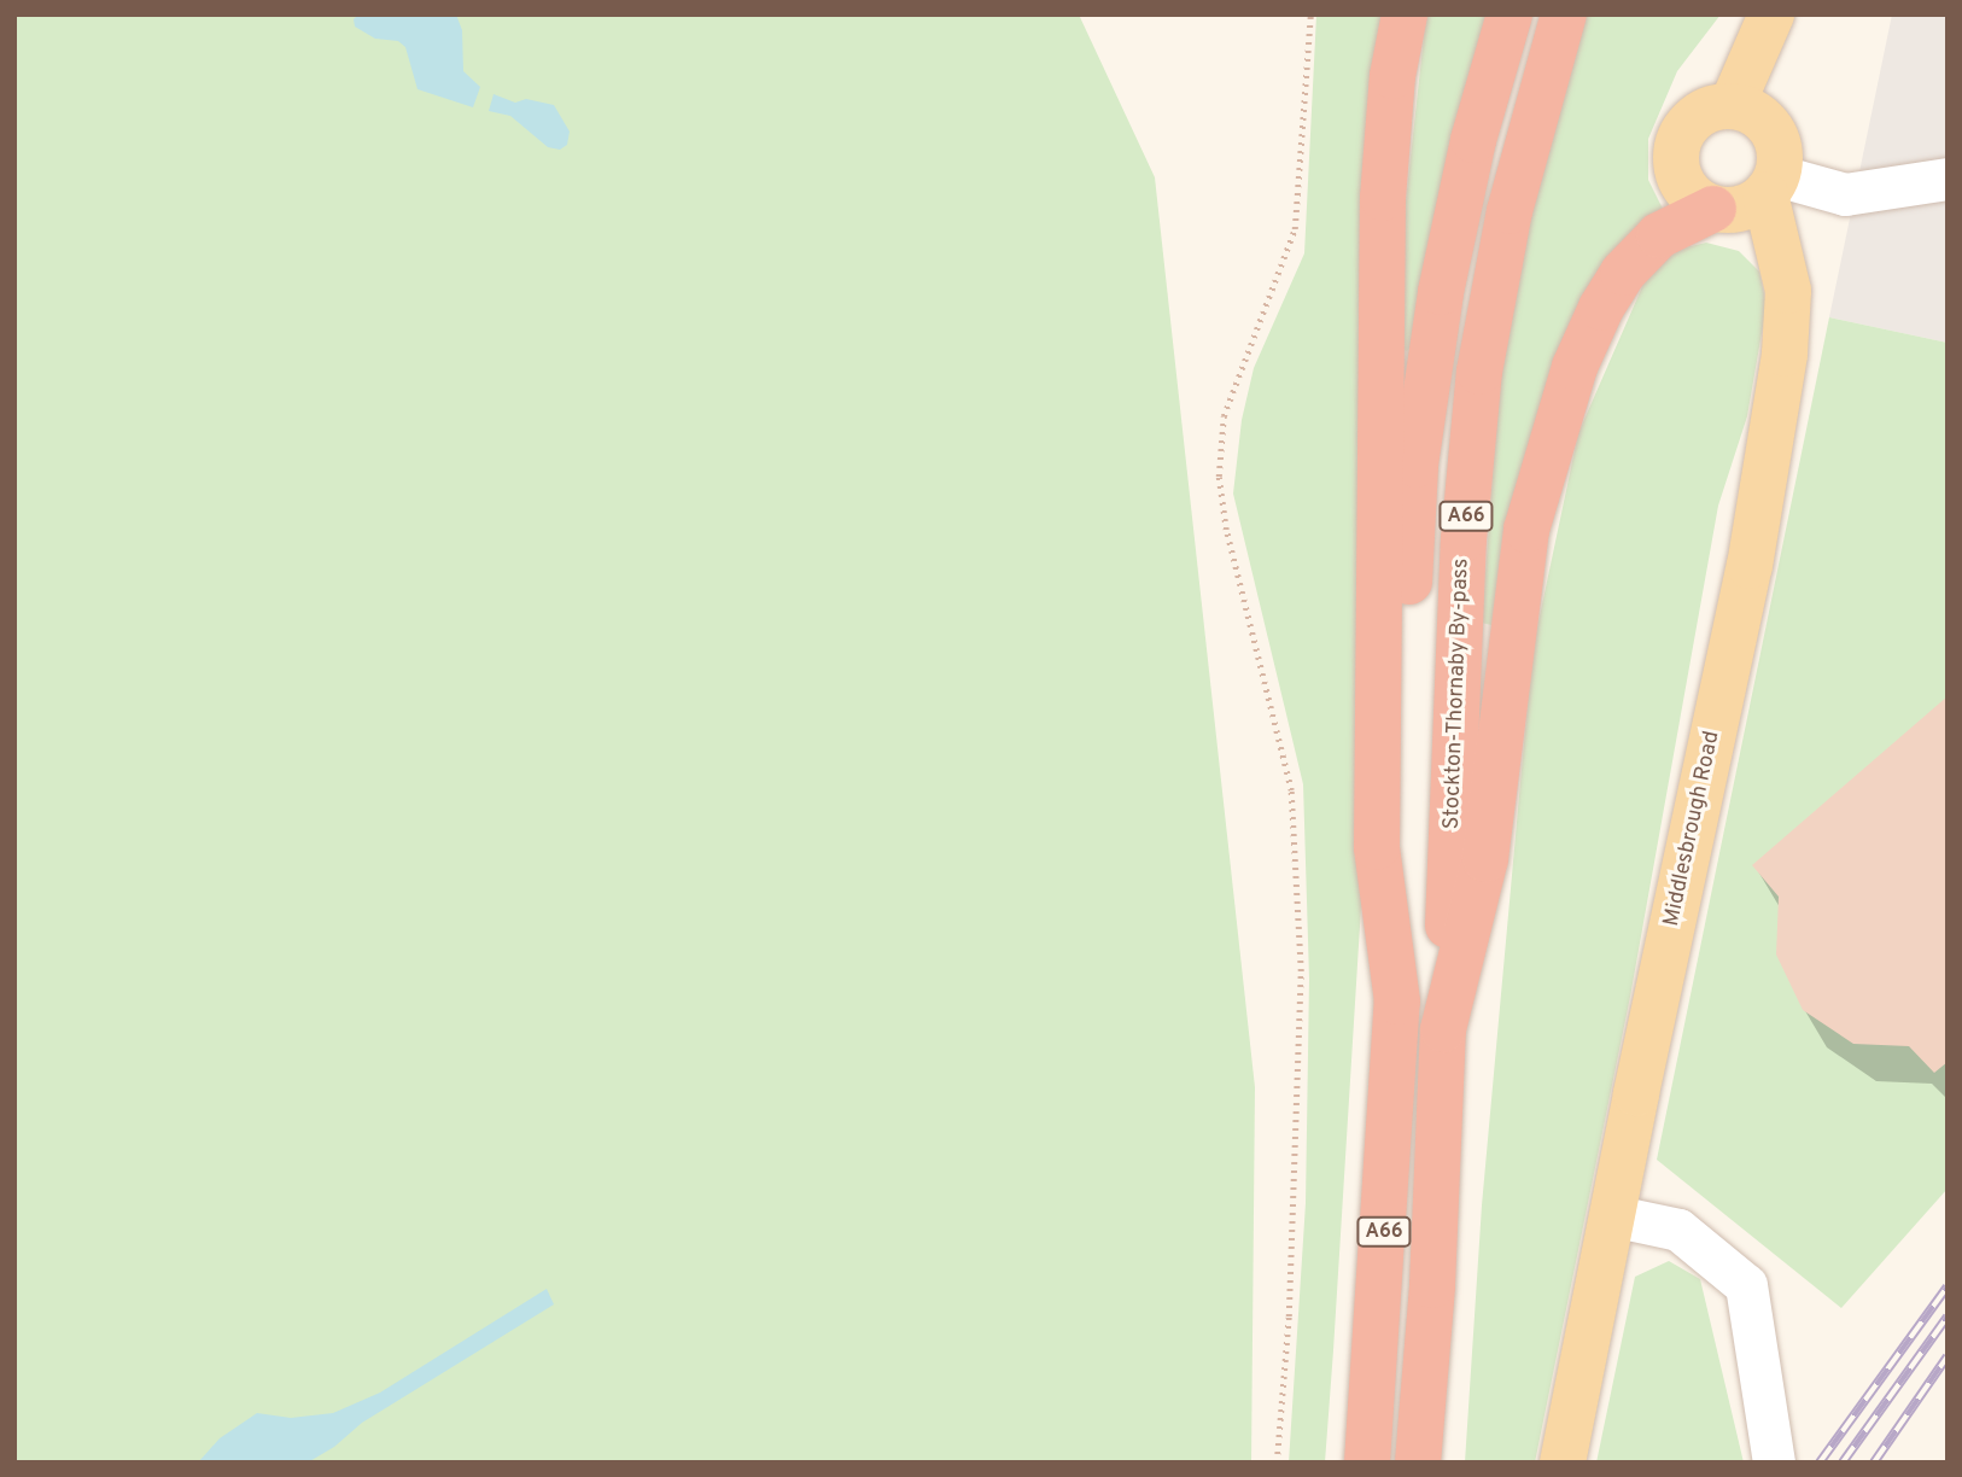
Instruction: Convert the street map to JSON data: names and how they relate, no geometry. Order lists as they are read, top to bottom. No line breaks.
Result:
{"streets":{"highway":["A66","Stockton-Thornaby By-pass"],"main road":["Middlesbrough Road"]},"crossings":[["A66","Stockton-Thornaby By-pass"],["A66","Middlesbrough Road"]]}
